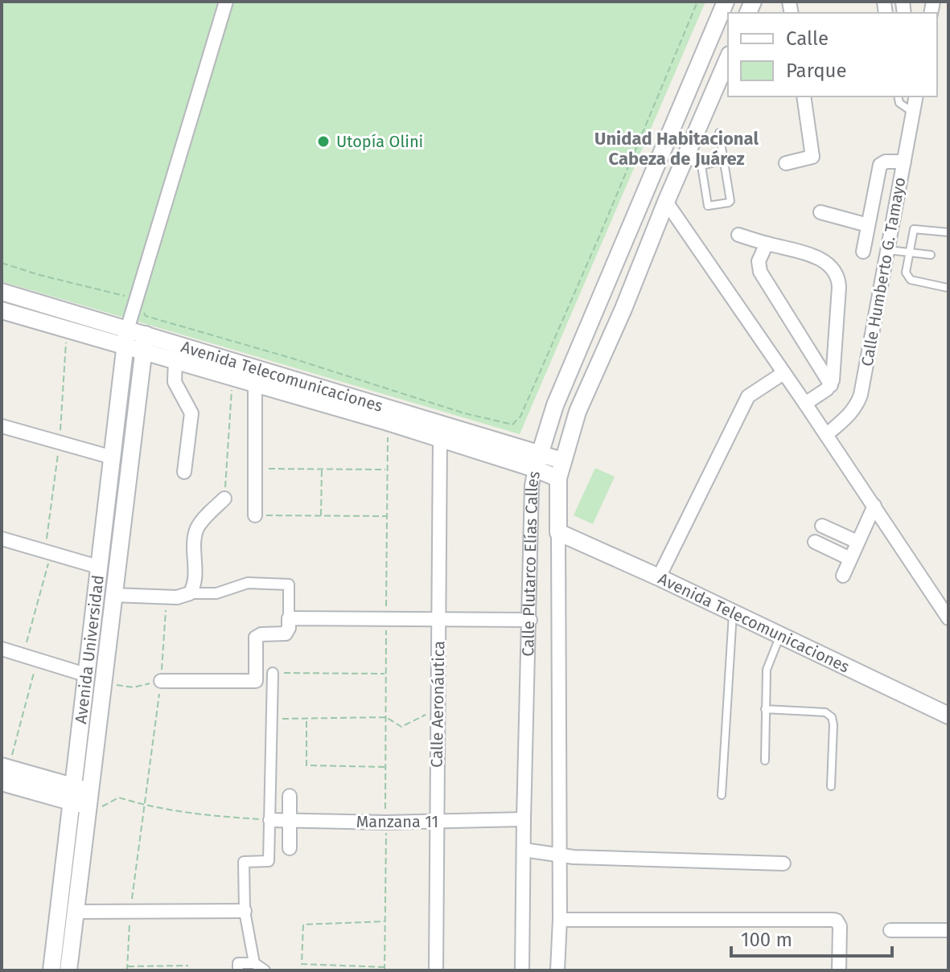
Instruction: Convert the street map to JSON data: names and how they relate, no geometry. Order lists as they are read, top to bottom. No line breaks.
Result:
{"streets":{"street":["Calle Humberto G. Tamayo","Avenida Telecomunicaciones","Calle Plutarco Elías Calles","Avenida Universidad","Calle Aeronáutica","Manzana 11"]},"crossings":[["Avenida Telecomunicaciones","Calle Plutarco Elías Calles"],["Avenida Telecomunicaciones","Avenida Universidad"],["Avenida Telecomunicaciones","Calle Aeronáutica"],["Calle Plutarco Elías Calles","Manzana 11"],["Calle Aeronáutica","Manzana 11"]],"districts":["Unidad Habitacional Cabeza de Juárez"],"places":["Utopía Olini"],"legend":["Calle","Parque"],"scale_bar":"100 m"}
